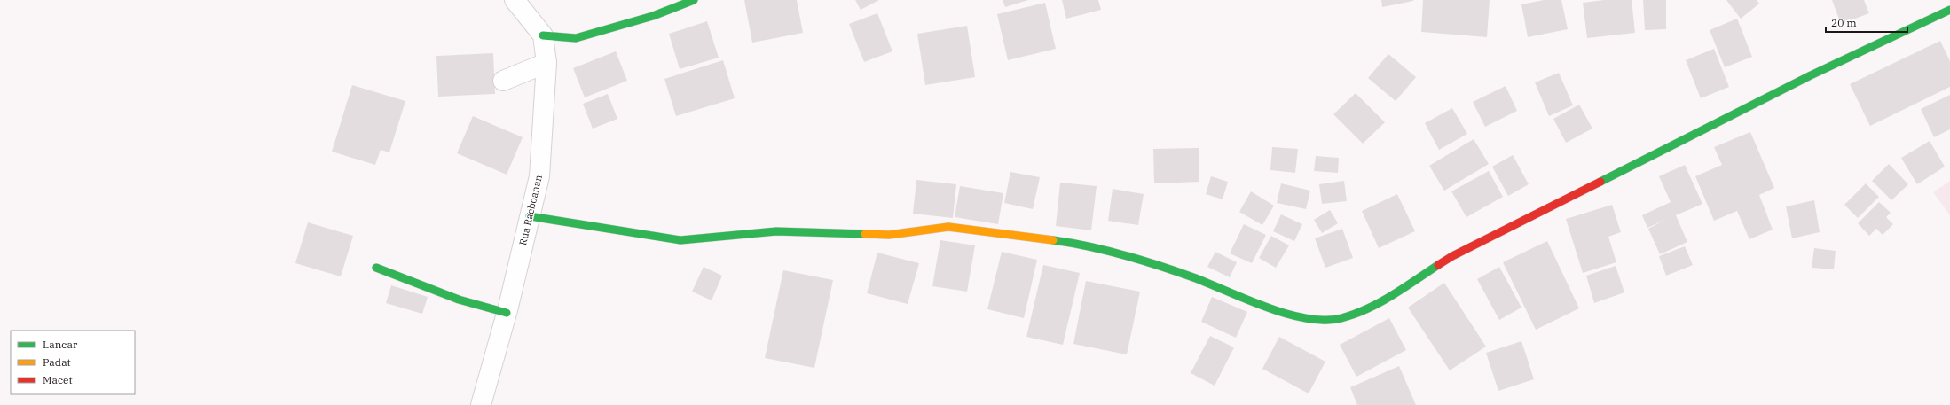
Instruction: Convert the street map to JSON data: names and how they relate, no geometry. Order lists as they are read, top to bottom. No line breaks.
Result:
{"streets":{"street":["Rua Raeboanan"]},"legend":["Lancar","Padat","Macet"],"scale_bar":"20 m"}
